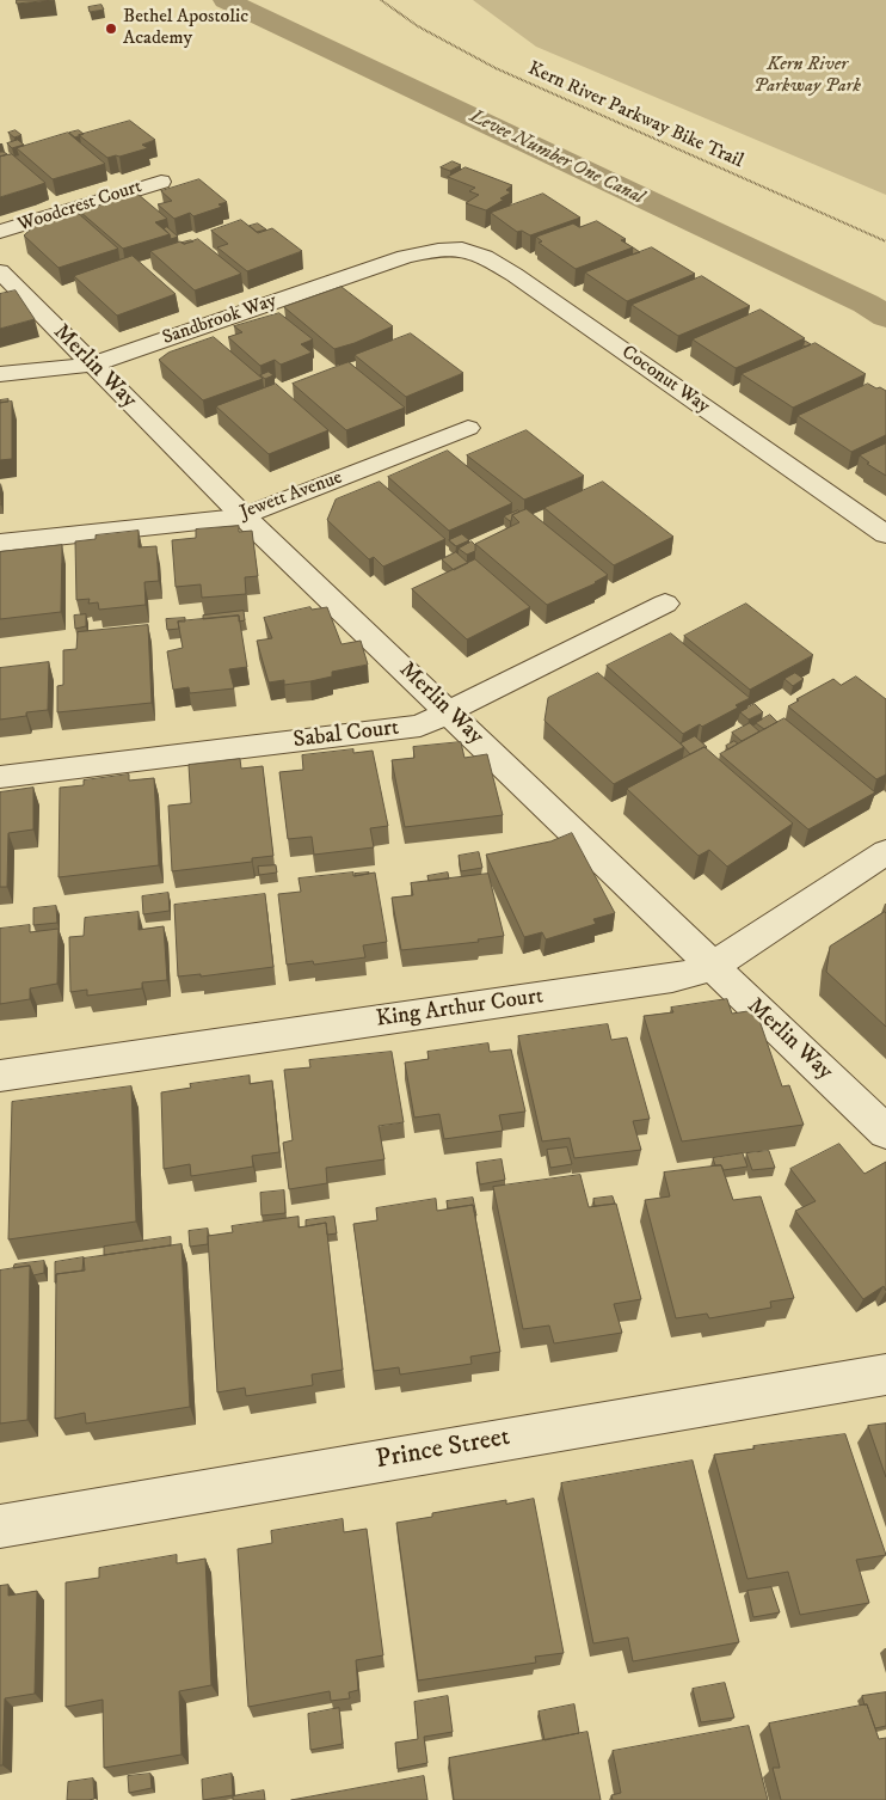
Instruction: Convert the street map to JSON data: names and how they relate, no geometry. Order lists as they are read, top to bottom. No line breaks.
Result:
{"streets":{"street":["Woodcrest Court","Sandbrook Way","Merlin Way","Coconut Way","Jewett Avenue","Sabal Court","King Arthur Court","Prince Street"],"path":["Kern River Parkway Bike Trail"]},"crossings":[["Sandbrook Way","Merlin Way"],["Sandbrook Way","Coconut Way"],["Merlin Way","Jewett Avenue"],["Merlin Way","Sabal Court"],["Merlin Way","King Arthur Court"]],"water":["Levee Number One Canal"],"parks":["Kern River Parkway Park"],"places":["Bethel Apostolic Academy"]}
